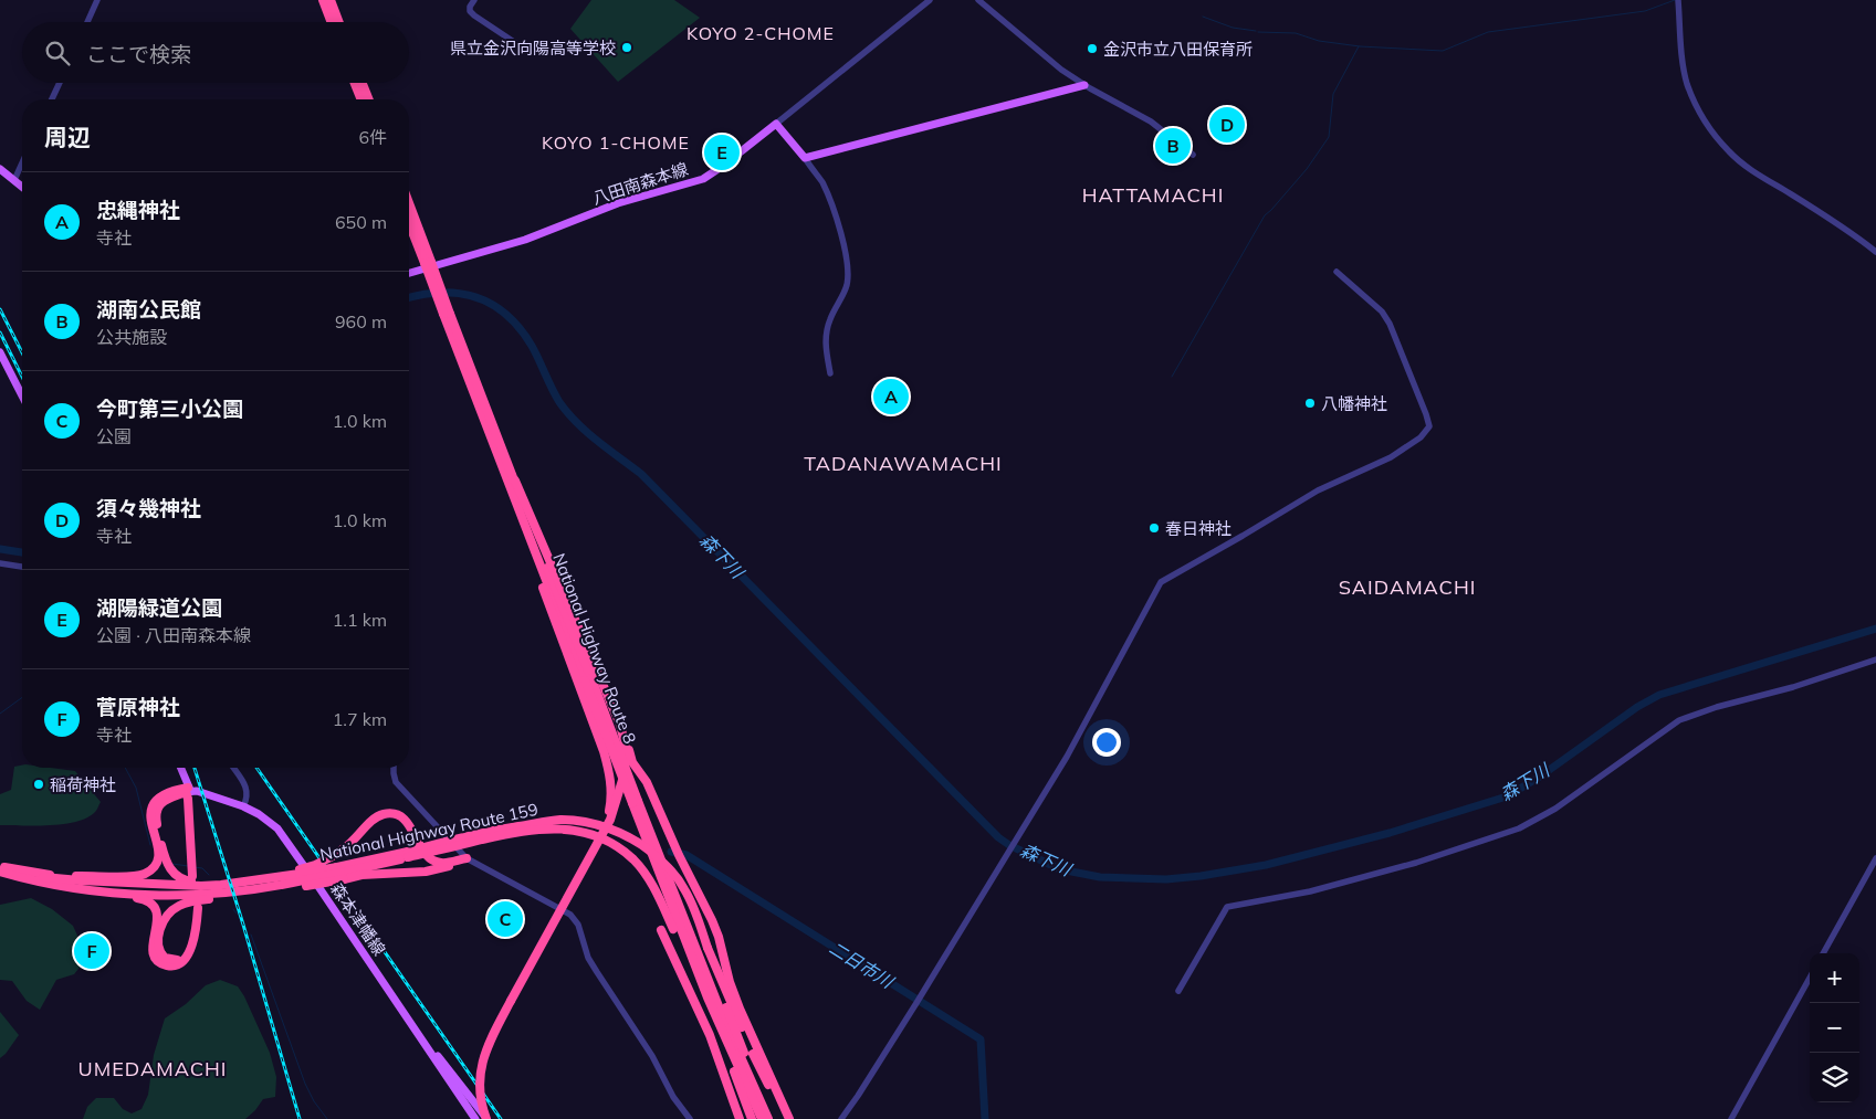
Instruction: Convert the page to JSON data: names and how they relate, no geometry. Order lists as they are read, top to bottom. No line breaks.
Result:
{"streets":{"highway":["National Highway Route 8","National Highway Route 159"],"main road":["八田南森本線","森本津幡線"]},"crossings":[["National Highway Route 8","National Highway Route 159"]],"districts":["KOYO 2-CHOME","KOYO 1-CHOME","HATTAMACHI","TADANAWAMACHI","SAIDAMACHI","UMEDAMACHI"],"water":["森下川","二日市川"],"places":["県立金沢向陽高等学校","金沢市立八田保育所","八幡神社","春日神社","稲荷神社"],"page":{"search":"ここで検索","heading":["周辺","6件"],"pins":["D","B","E","A","C","F"],"list":[{"mark":"A","name":"忠縄神社","note":"寺社","value":"650 m"},{"mark":"B","name":"湖南公民館","note":"公共施設","value":"960 m"},{"mark":"C","name":"今町第三小公園","note":"公園","value":"1.0 km"},{"mark":"D","name":"須々幾神社","note":"寺社","value":"1.0 km"},{"mark":"E","name":"湖陽緑道公園","note":"公園 · 八田南森本線","value":"1.1 km"},{"mark":"F","name":"菅原神社","note":"寺社","value":"1.7 km"}],"map_buttons":["+","−"]}}
